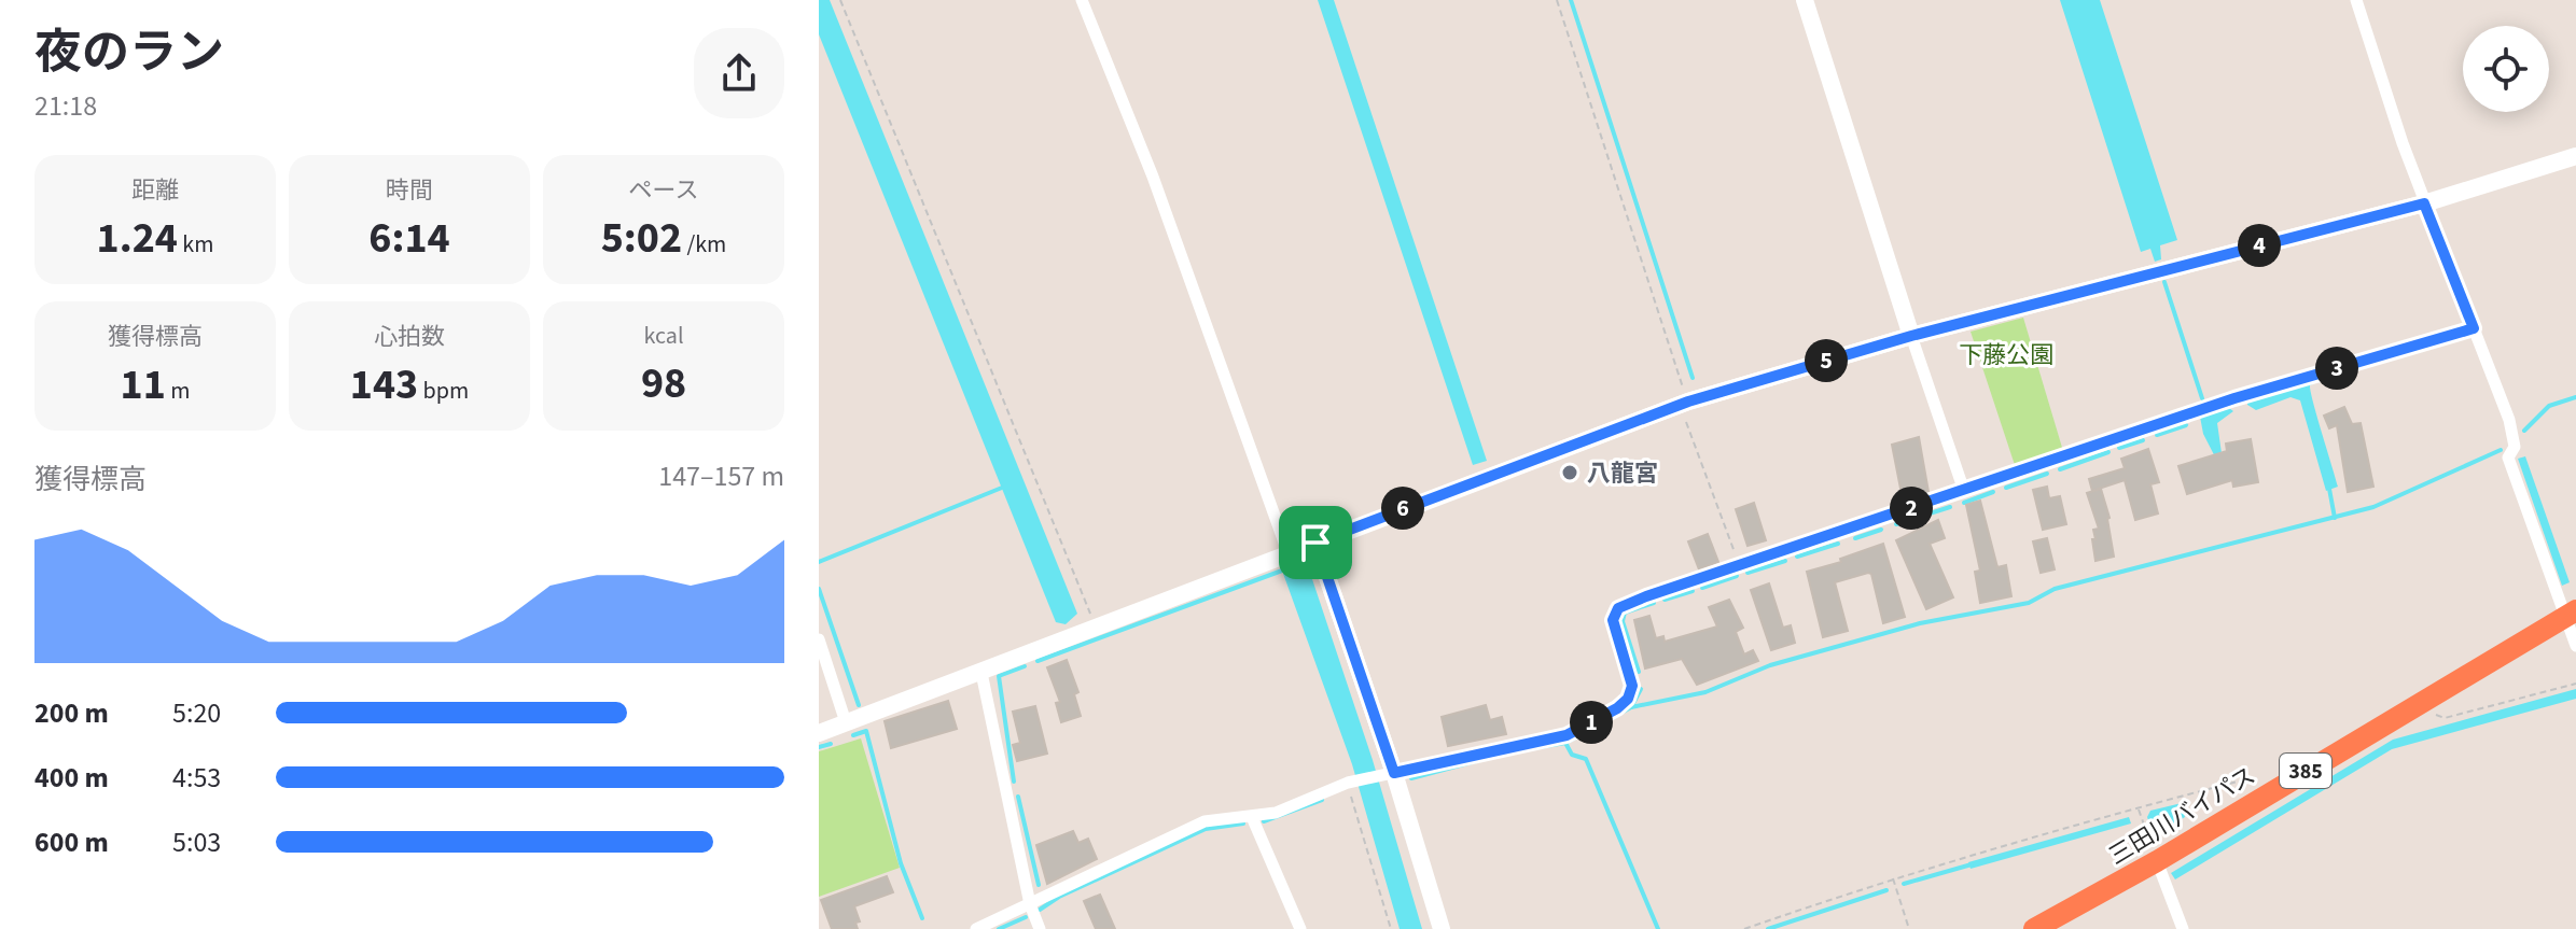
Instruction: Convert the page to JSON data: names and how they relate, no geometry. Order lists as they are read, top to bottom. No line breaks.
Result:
{"streets":{"highway":["385","三田川バイパス"]},"parks":["下藤公園"],"places":["八龍宮"],"page":{"heading":["夜のラン","21:18"],"stats":[["距離","1.24 km"],["時間","6:14"],["ペース","5:02 /km"],["獲得標高","11 m"],["心拍数","143 bpm"],["kcal","98"]],"pins":["4","5","3","2","6","1"],"chart":["獲得標高","147–157 m"],"list":[{"name":"200 m","note":"5:20"},{"name":"400 m","note":"4:53"},{"name":"600 m","note":"5:03"}]}}
